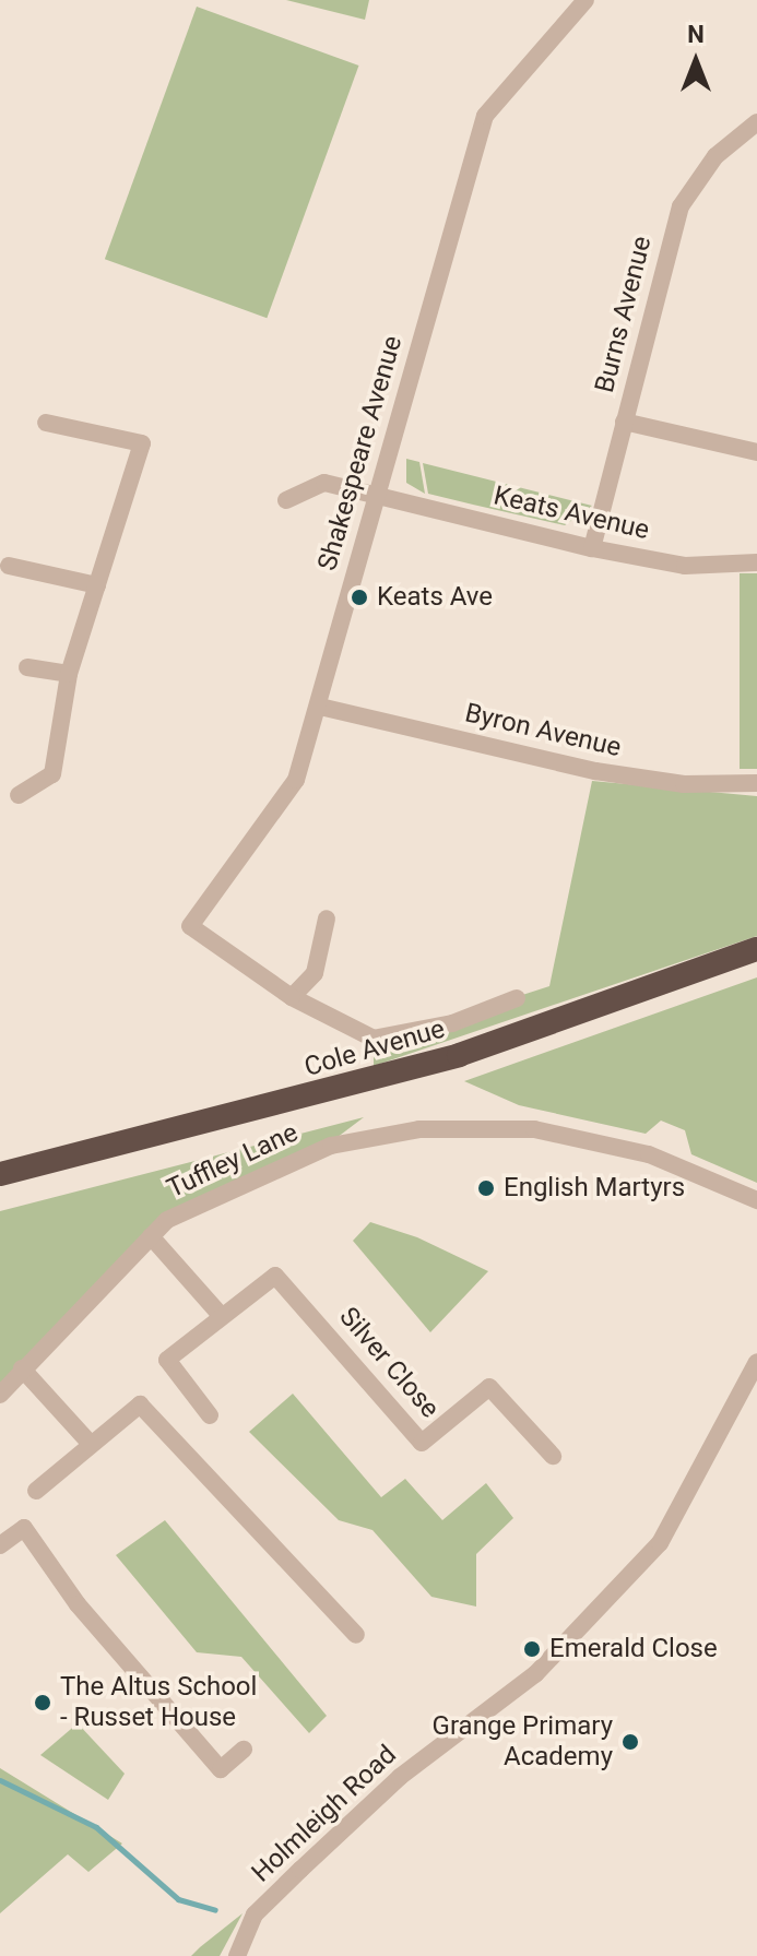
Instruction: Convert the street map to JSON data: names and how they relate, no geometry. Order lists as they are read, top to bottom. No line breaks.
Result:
{"streets":{"highway":["Cole Avenue"],"street":["Burns Avenue","Shakespeare Avenue","Keats Avenue","Byron Avenue","Tuffley Lane","Silver Close","Holmleigh Road"]},"crossings":[["Burns Avenue","Keats Avenue"],["Shakespeare Avenue","Keats Avenue"],["Shakespeare Avenue","Byron Avenue"]],"places":["Keats Ave","English Martyrs","Emerald Close","The Altus School - Russet House","Grange Primary Academy"],"north":"top"}
